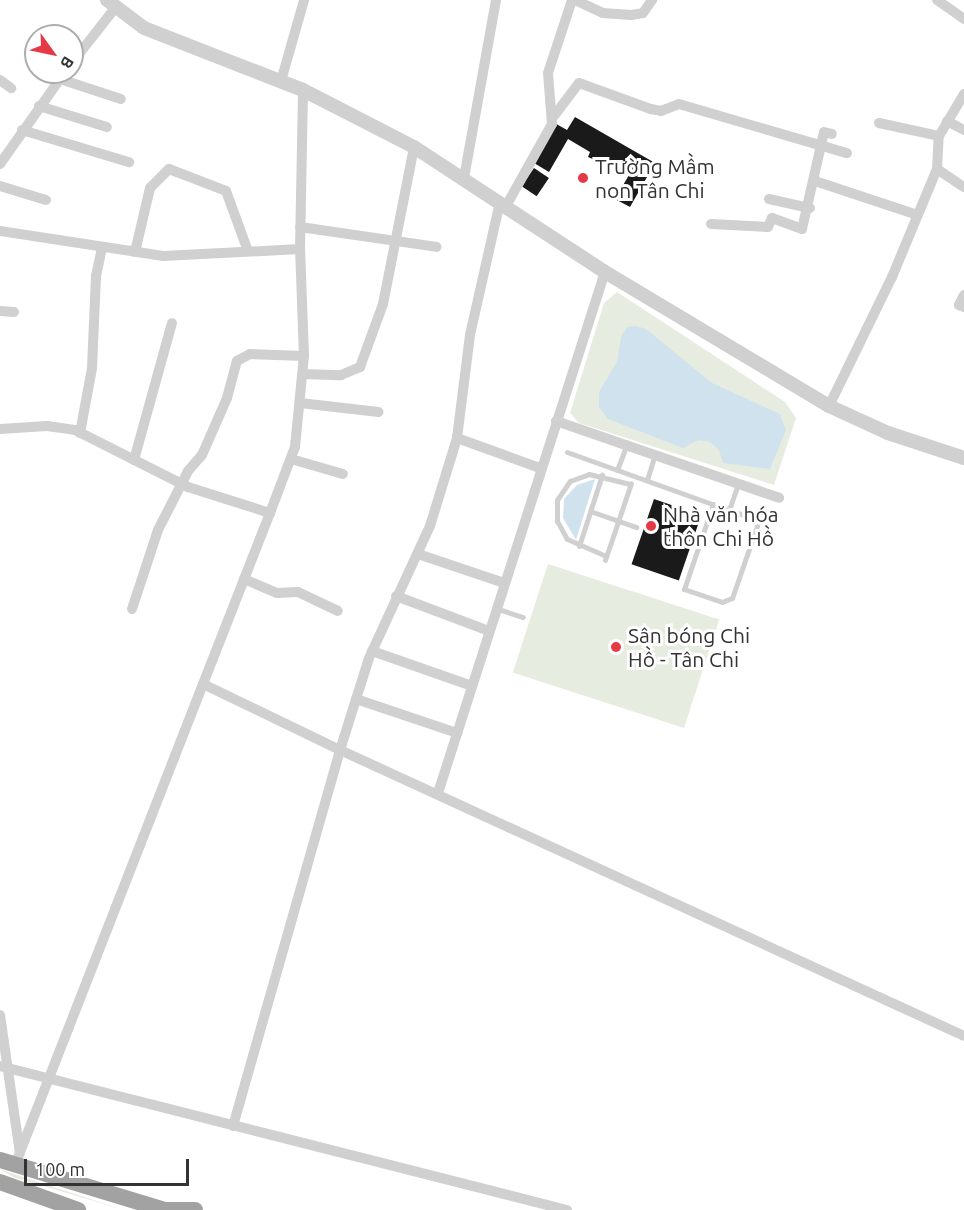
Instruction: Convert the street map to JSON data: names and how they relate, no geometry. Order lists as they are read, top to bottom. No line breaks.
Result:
{"places":["Trường Mầm non Tân Chi","Nhà văn hóa thôn Chi Hồ","Sân bóng Chi Hồ - Tân Chi"],"scale_bar":"100 m","north":"bottom right"}
